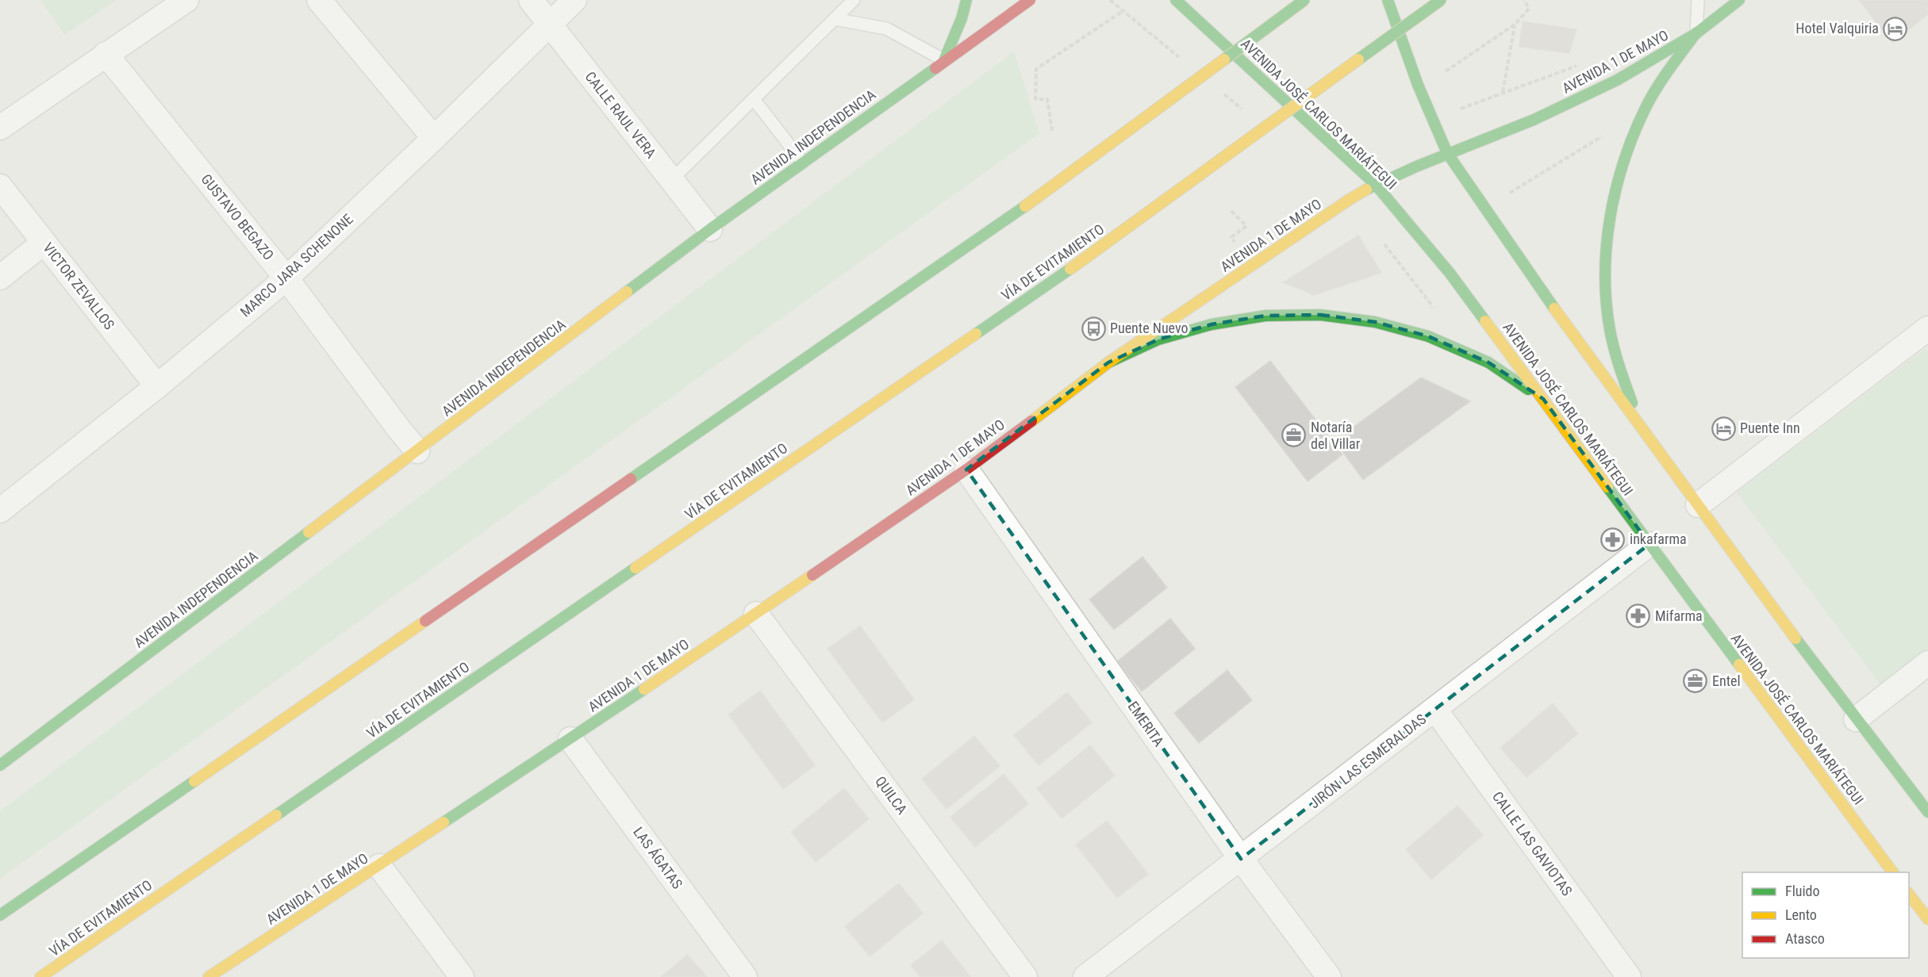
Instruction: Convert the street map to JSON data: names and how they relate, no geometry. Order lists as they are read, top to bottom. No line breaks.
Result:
{"streets":{"main road":["AVENIDA 1 DE MAYO","AVENIDA JOSÉ CARLOS MARIÁTEGUI","AVENIDA INDEPENDENCIA","VÍA DE EVITAMIENTO"],"street":["CALLE RAUL VERA","GUSTAVO BEGAZO","MARCO JARA SCHENONE","VICTOR ZEVALLOS","EMERITA","JIRÓN LAS ESMERALDAS","QUILCA","CALLE LAS GAVIOTAS","LAS ÁGATAS"]},"crossings":[["AVENIDA 1 DE MAYO","AVENIDA JOSÉ CARLOS MARIÁTEGUI"],["AVENIDA 1 DE MAYO","EMERITA"],["AVENIDA 1 DE MAYO","QUILCA"],["AVENIDA 1 DE MAYO","LAS ÁGATAS"],["AVENIDA JOSÉ CARLOS MARIÁTEGUI","JIRÓN LAS ESMERALDAS"],["CALLE RAUL VERA","AVENIDA INDEPENDENCIA"],["CALLE RAUL VERA","MARCO JARA SCHENONE"],["AVENIDA INDEPENDENCIA","GUSTAVO BEGAZO"],["GUSTAVO BEGAZO","MARCO JARA SCHENONE"],["MARCO JARA SCHENONE","VICTOR ZEVALLOS"],["EMERITA","JIRÓN LAS ESMERALDAS"],["JIRÓN LAS ESMERALDAS","CALLE LAS GAVIOTAS"]],"places":{"hotel":["Hotel Valquiria","Puente Inn"],"bus stop":["Puente Nuevo"],"office":["Notaría del Villar","Entel"],"pharmacy":["inkafarma","Mifarma"]},"legend":["Fluido","Lento","Atasco"]}
